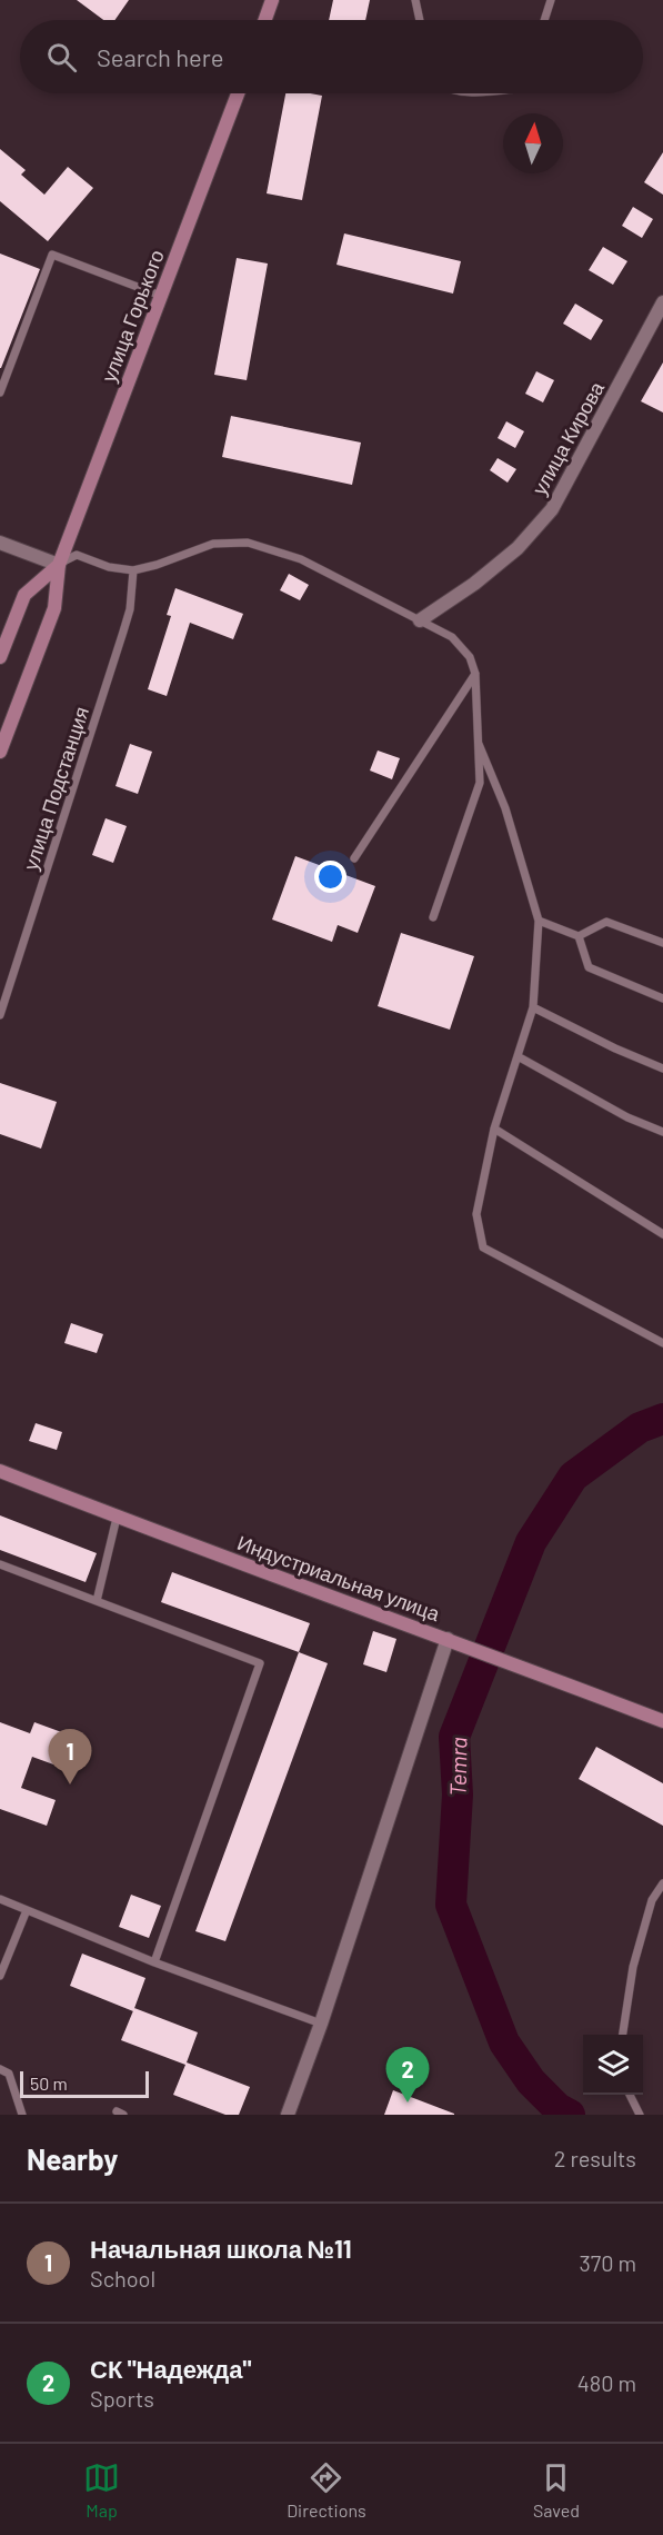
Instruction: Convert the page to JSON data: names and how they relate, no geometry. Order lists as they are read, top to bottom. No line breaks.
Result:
{"streets":{"main road":["улица Горького","Индустриальная улица"],"street":["улица Кирова"],"lane":["улица Подстанция"]},"water":["Temra"],"scale_bar":"50 m","north":"top","page":{"search":"Search here","pins":["1","2"],"scale":"50 m","heading":["Nearby","2 results"],"list":[{"mark":"1","name":"Начальная школа №11","note":"School","value":"370 m"},{"mark":"2","name":"СК \"Надежда\"","note":"Sports","value":"480 m"}],"nav":["Map","Directions","Saved"]}}
